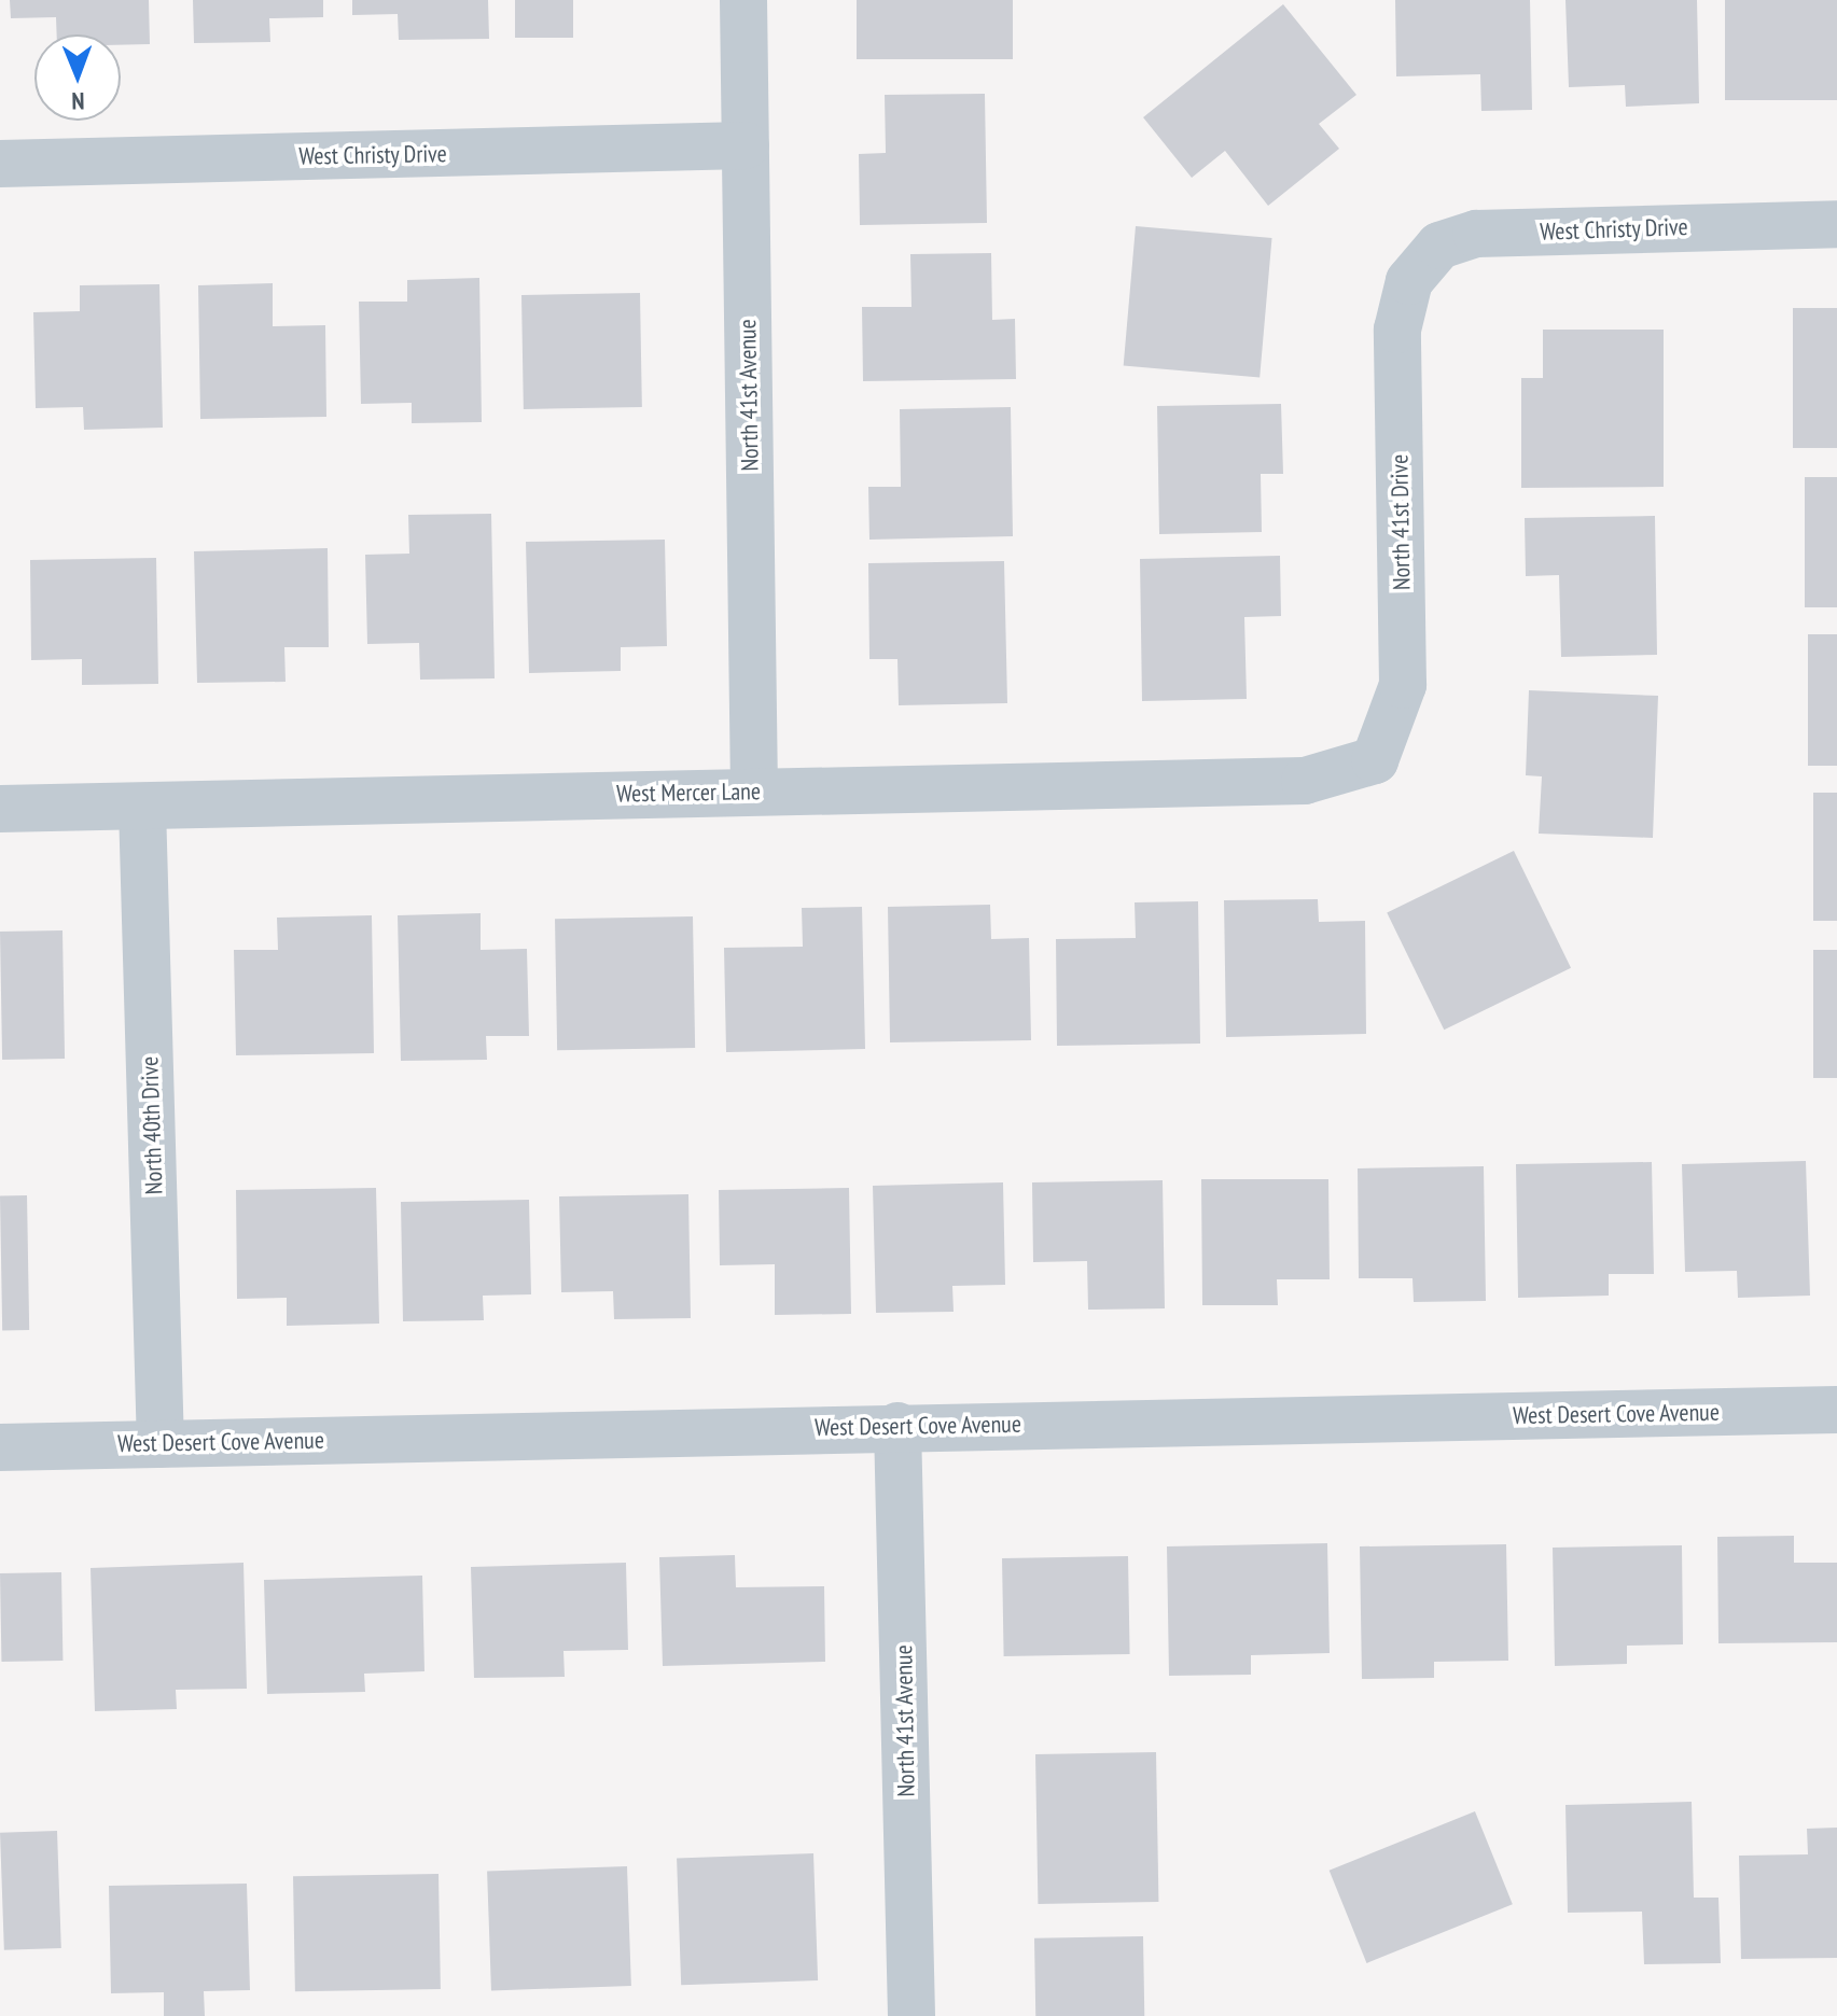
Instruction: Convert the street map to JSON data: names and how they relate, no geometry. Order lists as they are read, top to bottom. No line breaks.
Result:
{"streets":{"street":["West Christy Drive","North 41st Avenue","North 41st Drive","West Mercer Lane","North 40th Drive","West Desert Cove Avenue"]},"crossings":[["West Christy Drive","North 41st Avenue"],["West Christy Drive","North 41st Drive"],["North 41st Avenue","West Mercer Lane"],["North 41st Avenue","West Desert Cove Avenue"],["North 41st Drive","West Mercer Lane"],["West Mercer Lane","North 40th Drive"],["North 40th Drive","West Desert Cove Avenue"]],"north":"bottom"}
